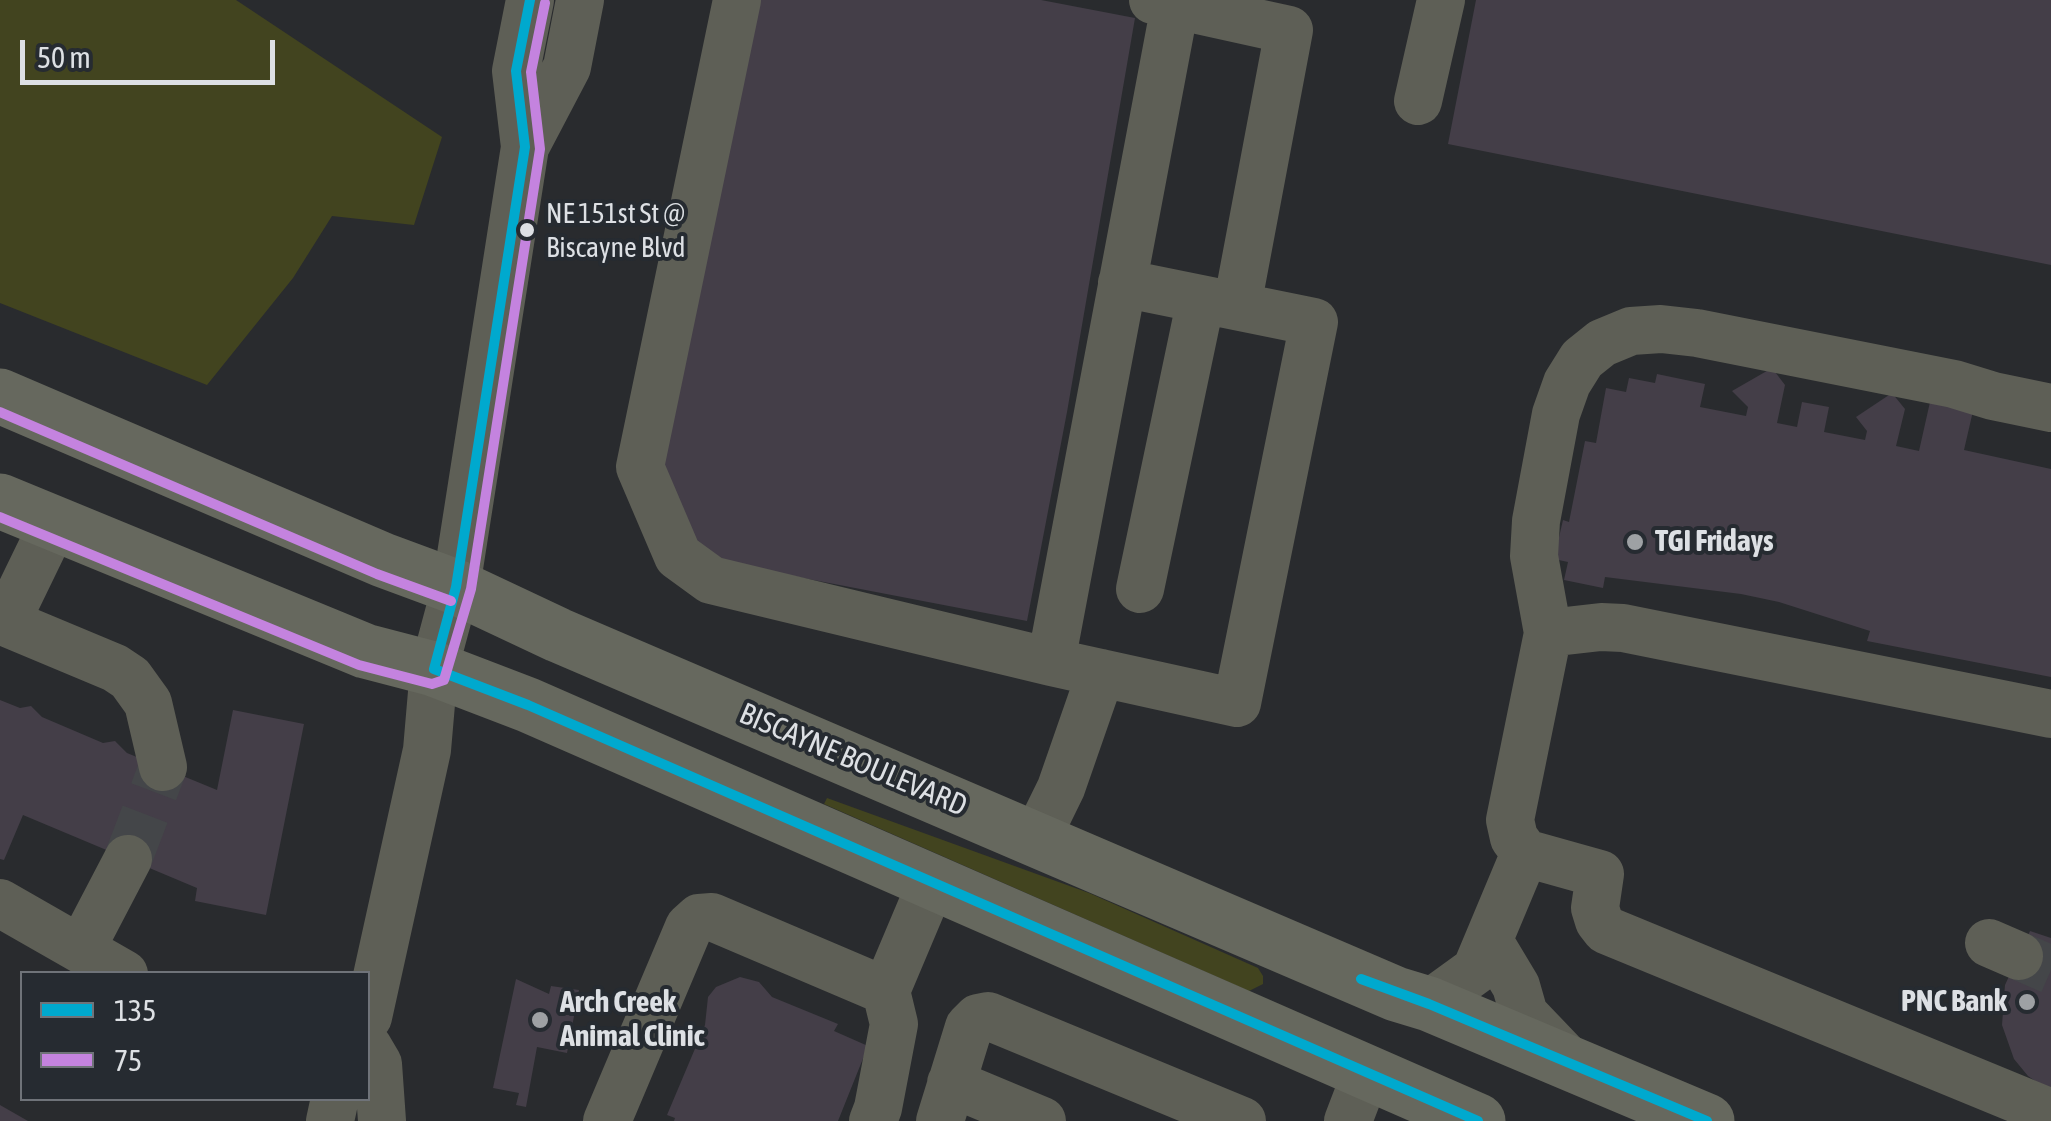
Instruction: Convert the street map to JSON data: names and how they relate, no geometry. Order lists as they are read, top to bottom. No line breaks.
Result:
{"streets":{"main road":["BISCAYNE BOULEVARD"]},"places":["NE 151st St @ Biscayne Blvd","TGI Fridays","PNC Bank","Arch Creek Animal Clinic"],"lines":["transit line 135","transit line 75"],"legend":["135","75"],"scale_bar":"50 m"}
